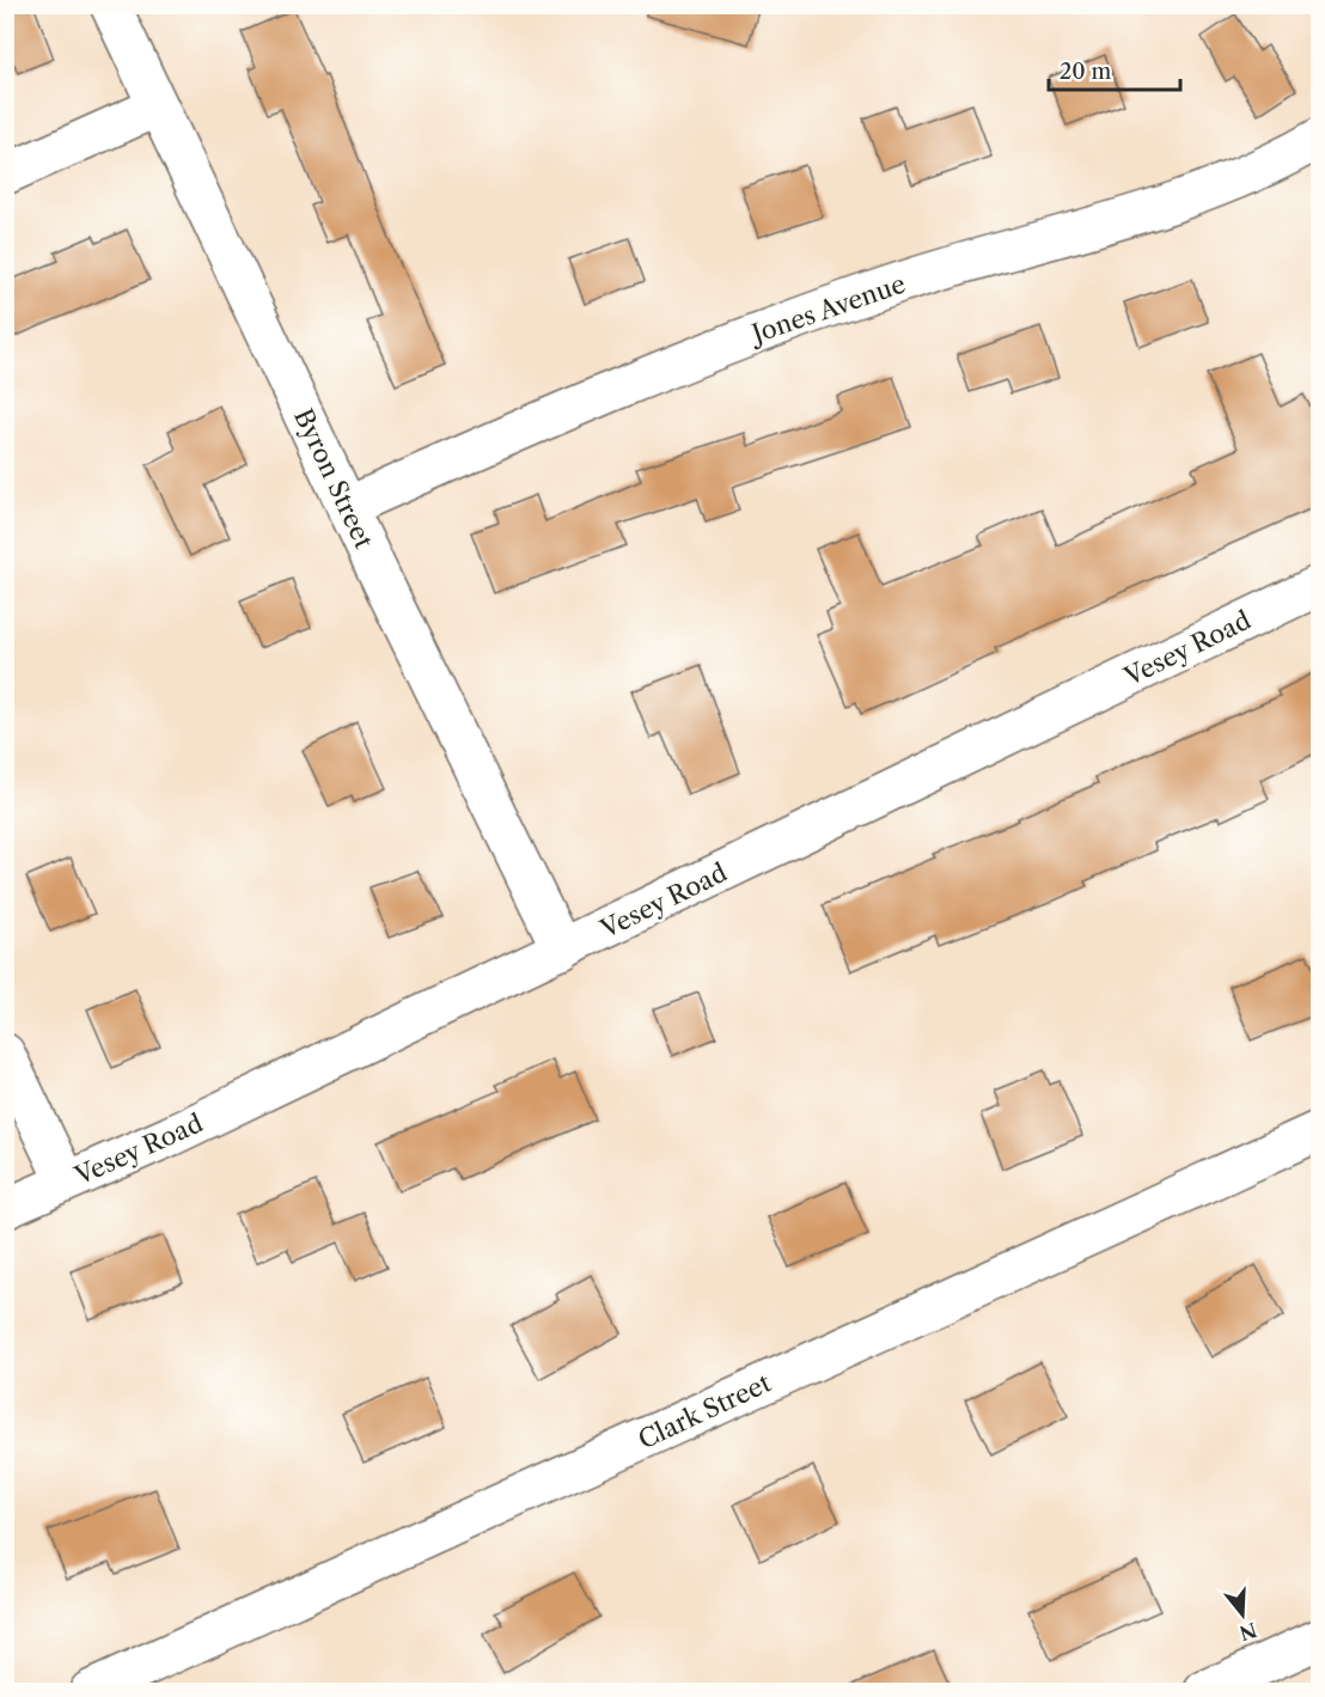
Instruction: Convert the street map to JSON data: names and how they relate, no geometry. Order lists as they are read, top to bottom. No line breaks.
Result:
{"streets":{"street":["Jones Avenue","Byron Street","Vesey Road","Clark Street"]},"crossings":[["Jones Avenue","Byron Street"],["Byron Street","Vesey Road"]],"scale_bar":"20 m","north":"bottom"}
